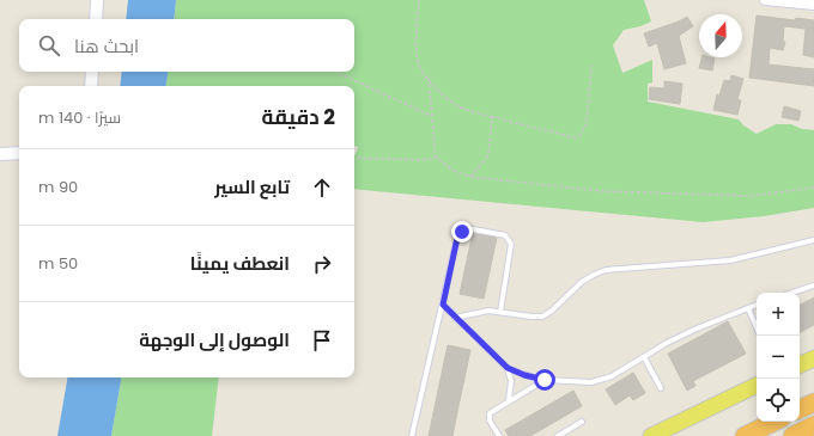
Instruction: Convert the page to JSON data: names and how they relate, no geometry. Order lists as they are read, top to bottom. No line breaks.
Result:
{"north":"top","page":{"search":"ابحث هنا","heading":["2 دقيقة","سيرًا · 140 m"],"list":[["تابع السير","90 m"],["انعطف يمينًا","50 m"],"الوصول إلى الوجهة"],"map_buttons":["+","−"]}}
